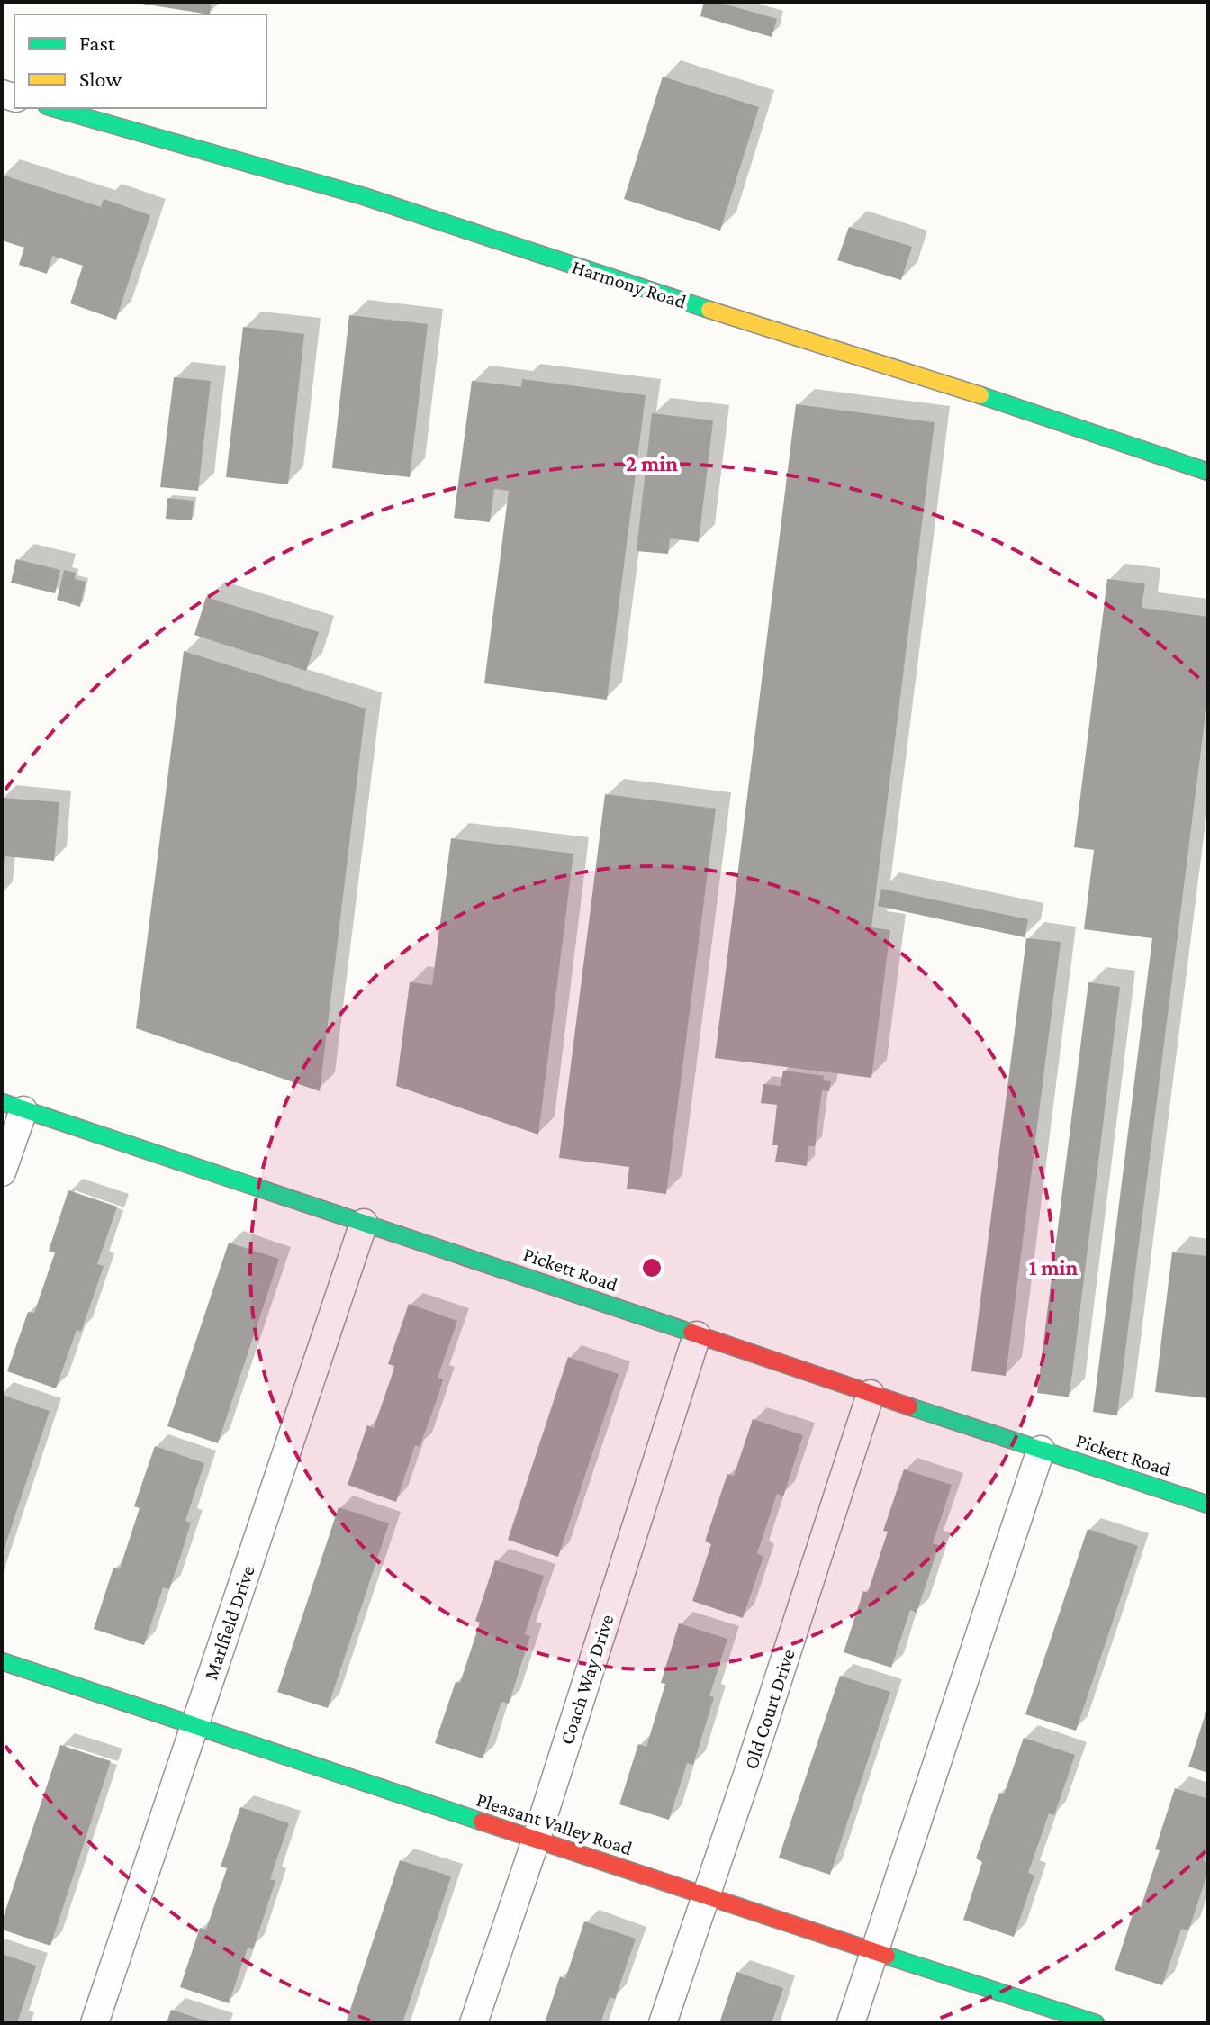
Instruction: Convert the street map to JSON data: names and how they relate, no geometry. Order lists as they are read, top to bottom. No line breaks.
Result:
{"streets":{"street":["Harmony Road","Pickett Road","Marlfield Drive","Coach Way Drive","Old Court Drive","Pleasant Valley Road"]},"crossings":[["Pickett Road","Marlfield Drive"],["Pickett Road","Coach Way Drive"],["Pickett Road","Old Court Drive"],["Marlfield Drive","Pleasant Valley Road"],["Coach Way Drive","Pleasant Valley Road"],["Old Court Drive","Pleasant Valley Road"]],"legend":["Fast","Slow"],"rings":["2 min","1 min"]}
